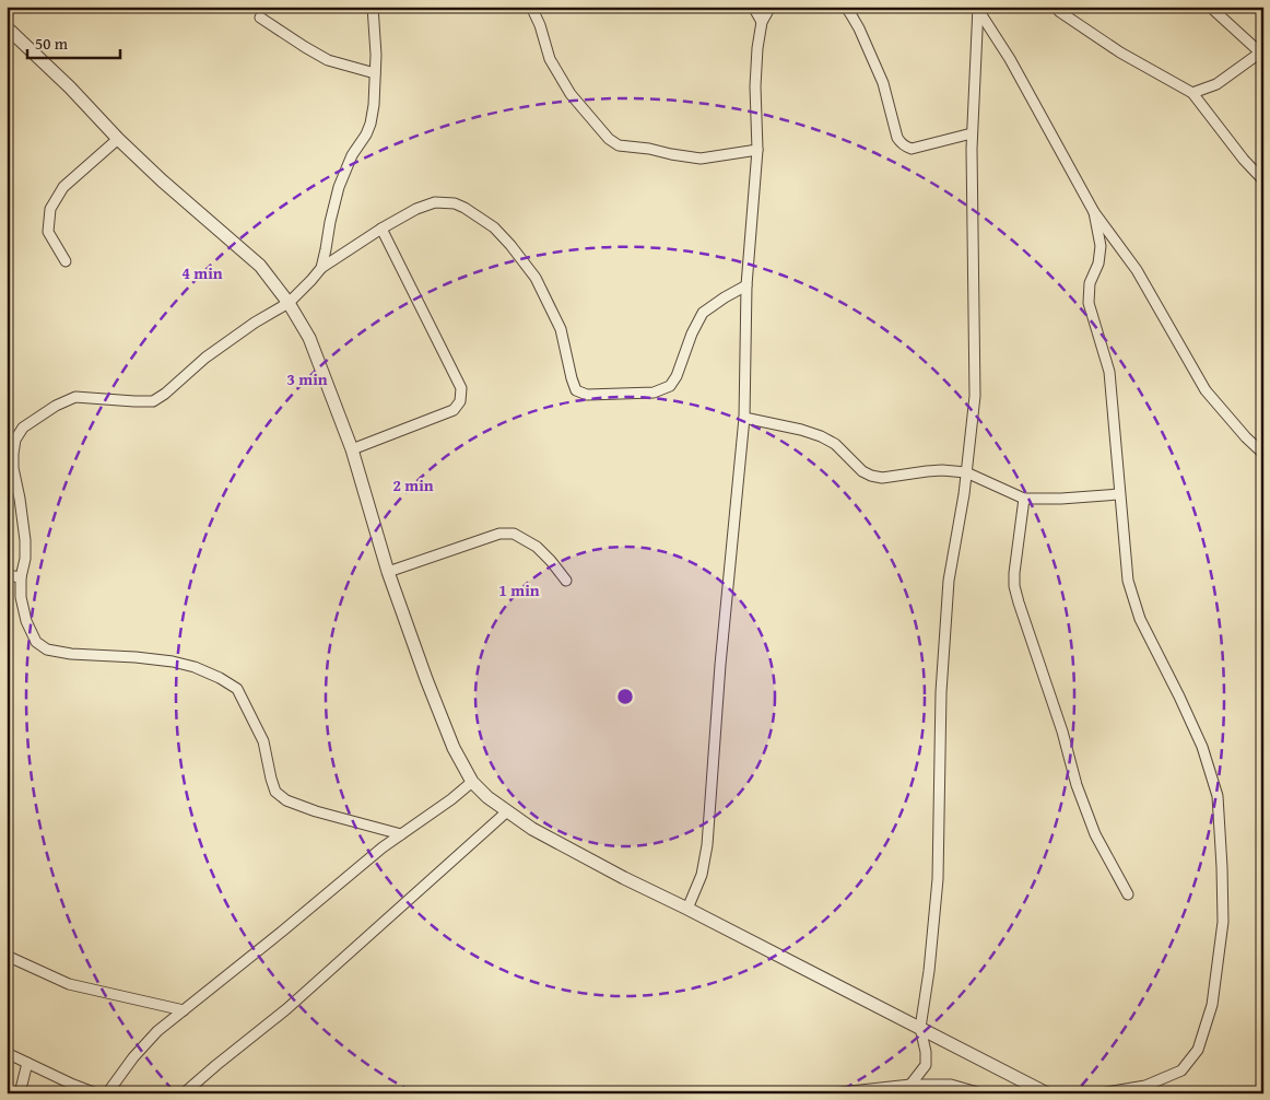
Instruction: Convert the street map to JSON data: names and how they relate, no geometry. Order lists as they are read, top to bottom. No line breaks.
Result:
{"scale_bar":"50 m","rings":["4 min","3 min","2 min","1 min"]}
